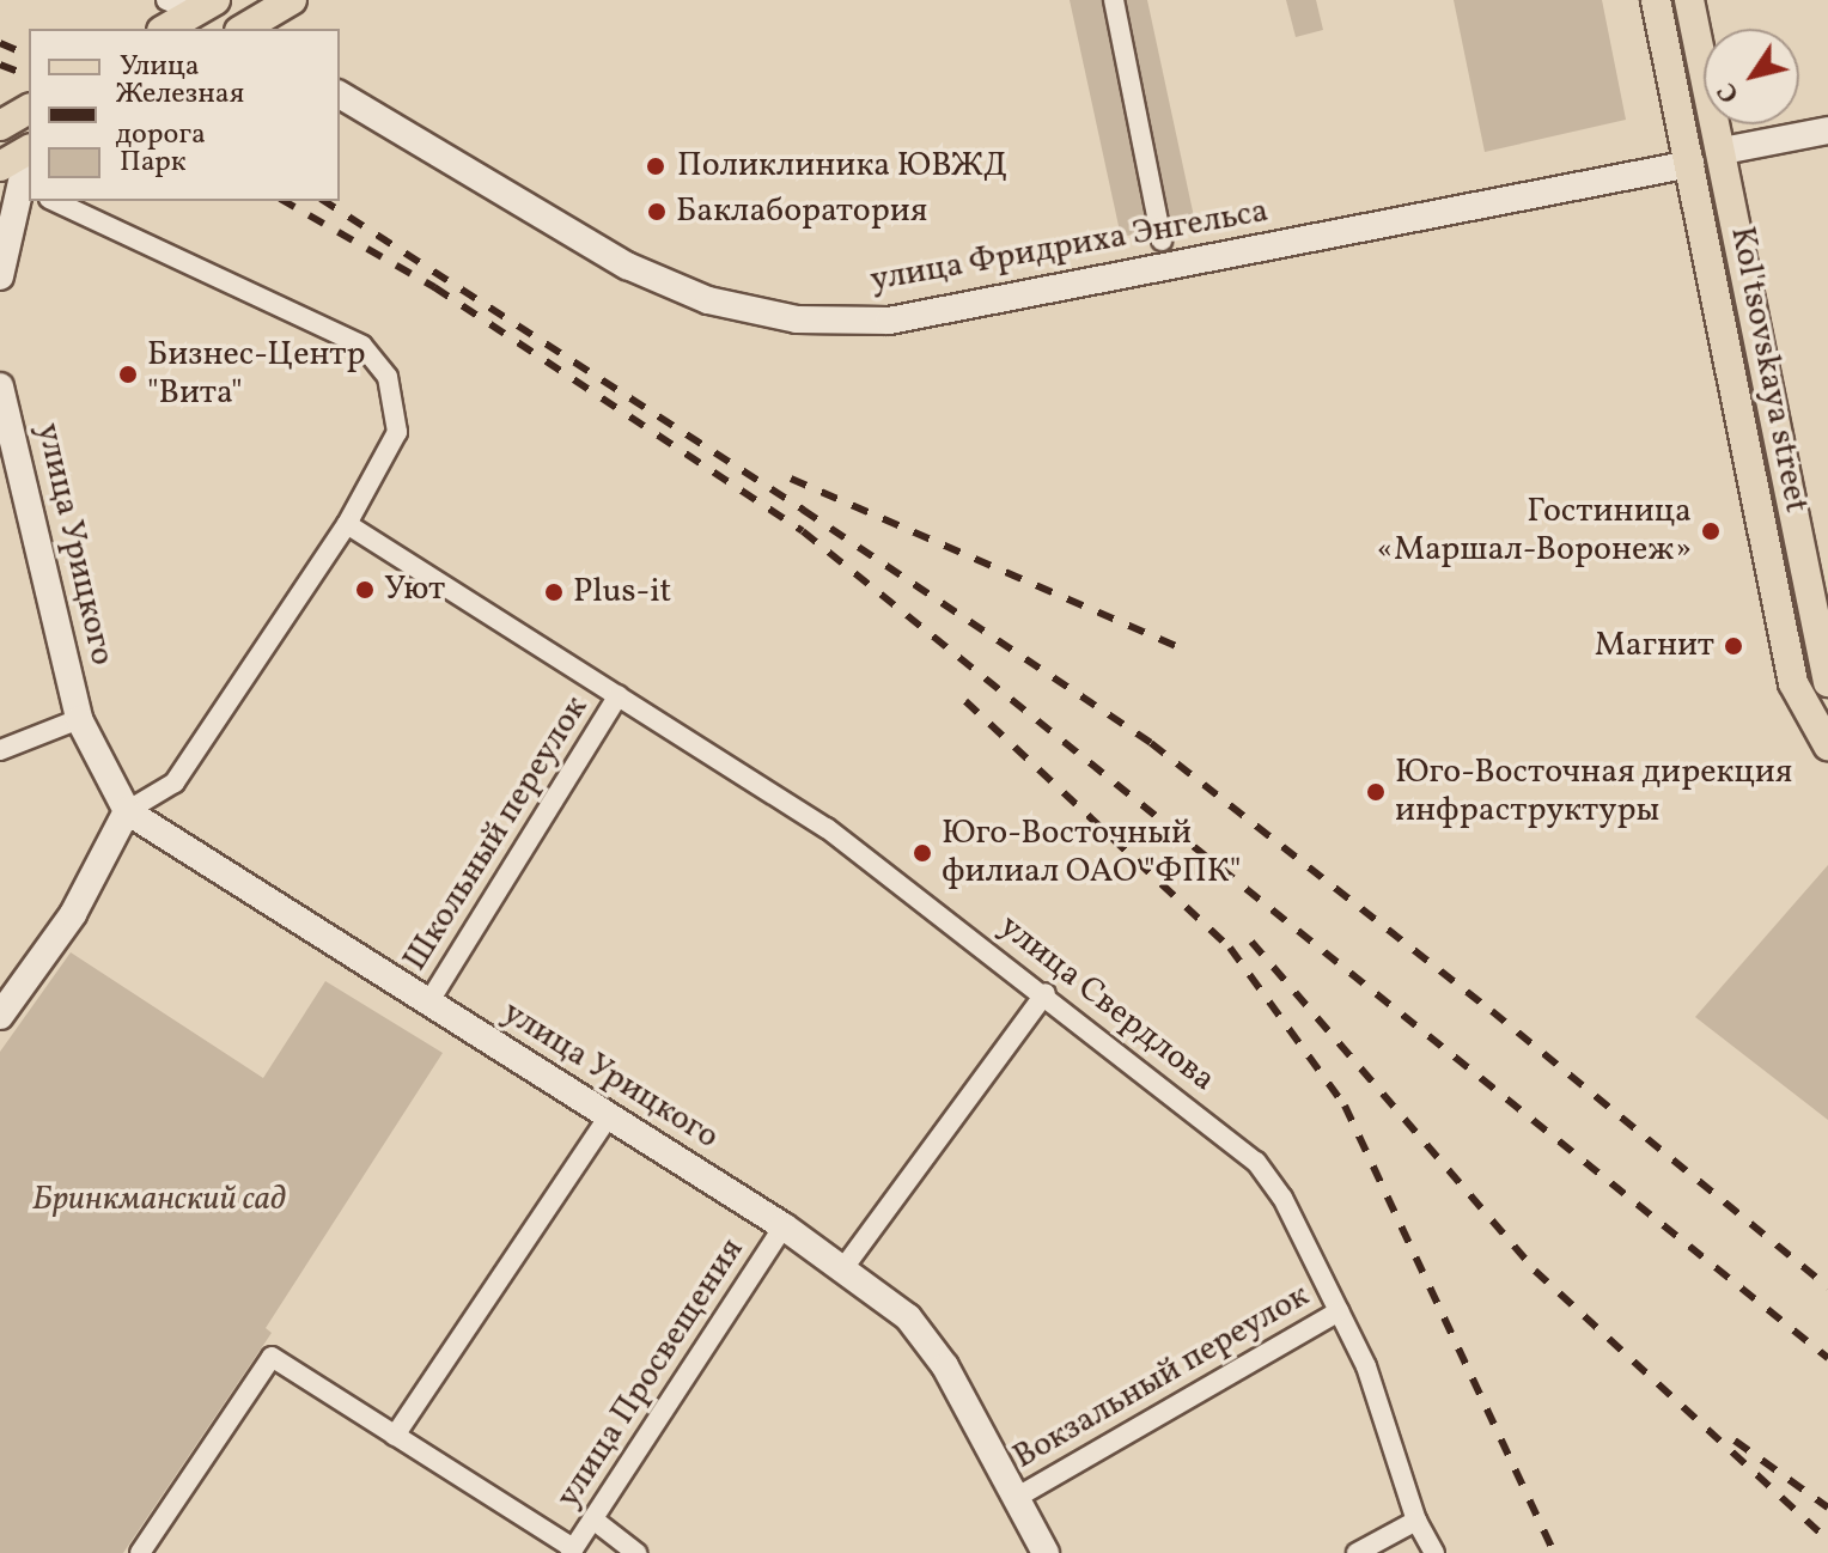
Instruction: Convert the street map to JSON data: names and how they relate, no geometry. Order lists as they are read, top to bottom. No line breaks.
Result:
{"streets":{"main road":["улица Фридриха Энгельса","Kol'tsovskaya street","улица Урицкого"],"street":["Школьный переулок","улица Свердлова","улица Просвещения","Вокзальный переулок"]},"crossings":[["улица Фридриха Энгельса","Kol'tsovskaya street"],["улица Урицкого","Школьный переулок"],["улица Урицкого","улица Просвещения"],["улица Урицкого","Вокзальный переулок"],["Школьный переулок","улица Свердлова"],["улица Свердлова","Вокзальный переулок"]],"parks":["Бринкманский сад"],"places":["Поликлиника ЮВЖД","Баклаборатория","Бизнес-Центр \"Вита\"","Гостиница «Маршал-Воронеж»","Уют","Plus-it","Магнит","Юго-Восточная дирекция инфраструктуры","Юго-Восточный филиал ОАО \"ФПК\""],"legend":["Улица","Железная дорога","Парк"],"north":"bottom left"}
